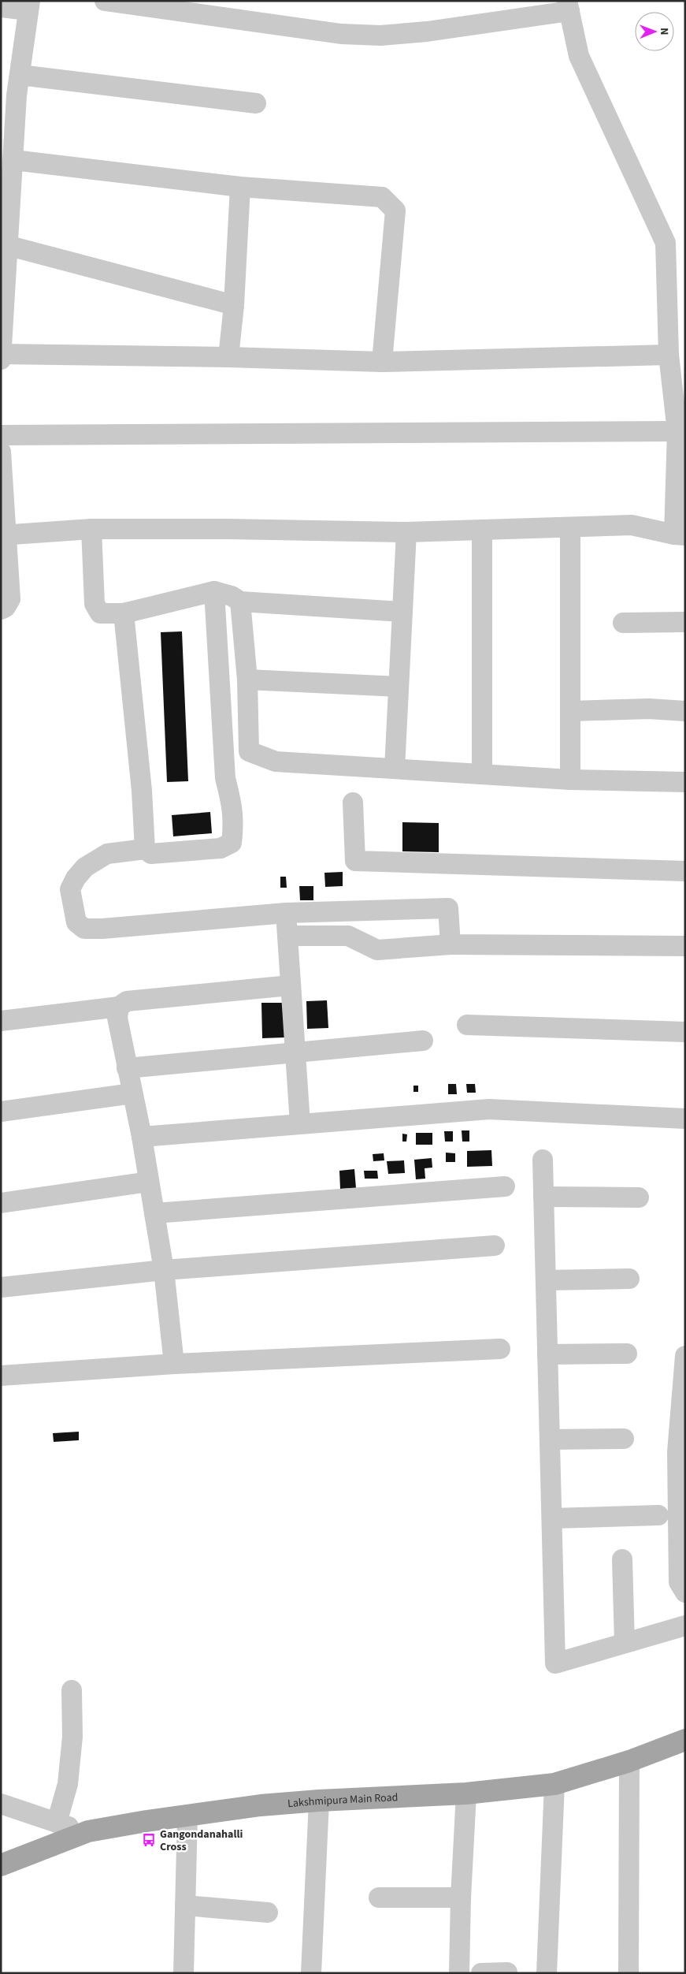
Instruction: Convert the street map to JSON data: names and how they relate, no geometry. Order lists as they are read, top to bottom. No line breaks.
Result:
{"streets":{"main road":["Lakshmipura Main Road"]},"places":{"bus stop":["Gangondanahalli Cross"]},"north":"right"}
